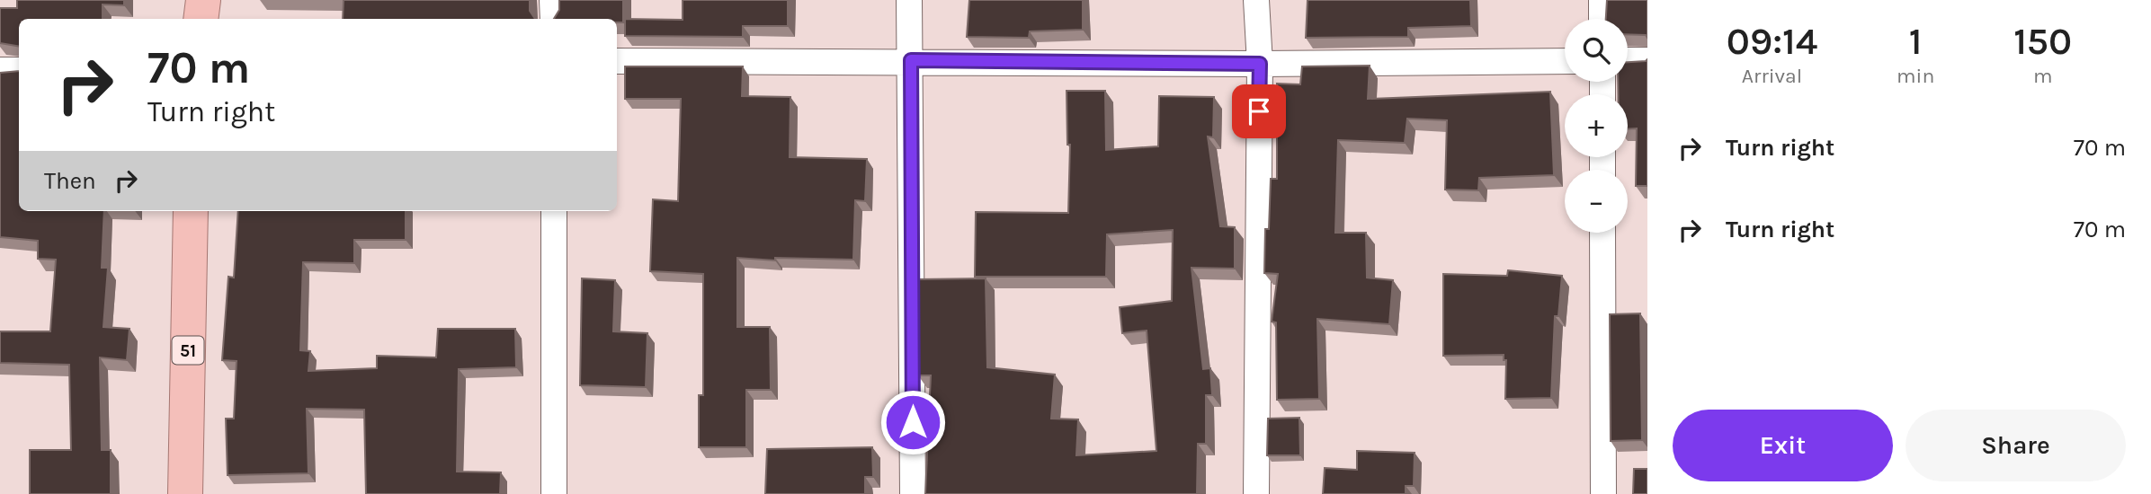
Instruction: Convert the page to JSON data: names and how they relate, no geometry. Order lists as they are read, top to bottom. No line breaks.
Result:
{"streets":{"highway":["51"]},"page":{"eta":["09:14","Arrival","1","min","150","m"],"map_buttons":["+","−"],"turn":["70 m","Turn right"],"list":[{"name":"Turn right","value":"70 m"},{"name":"Turn right","value":"70 m"}],"then":"Then","buttons":["Exit","Share"]}}
